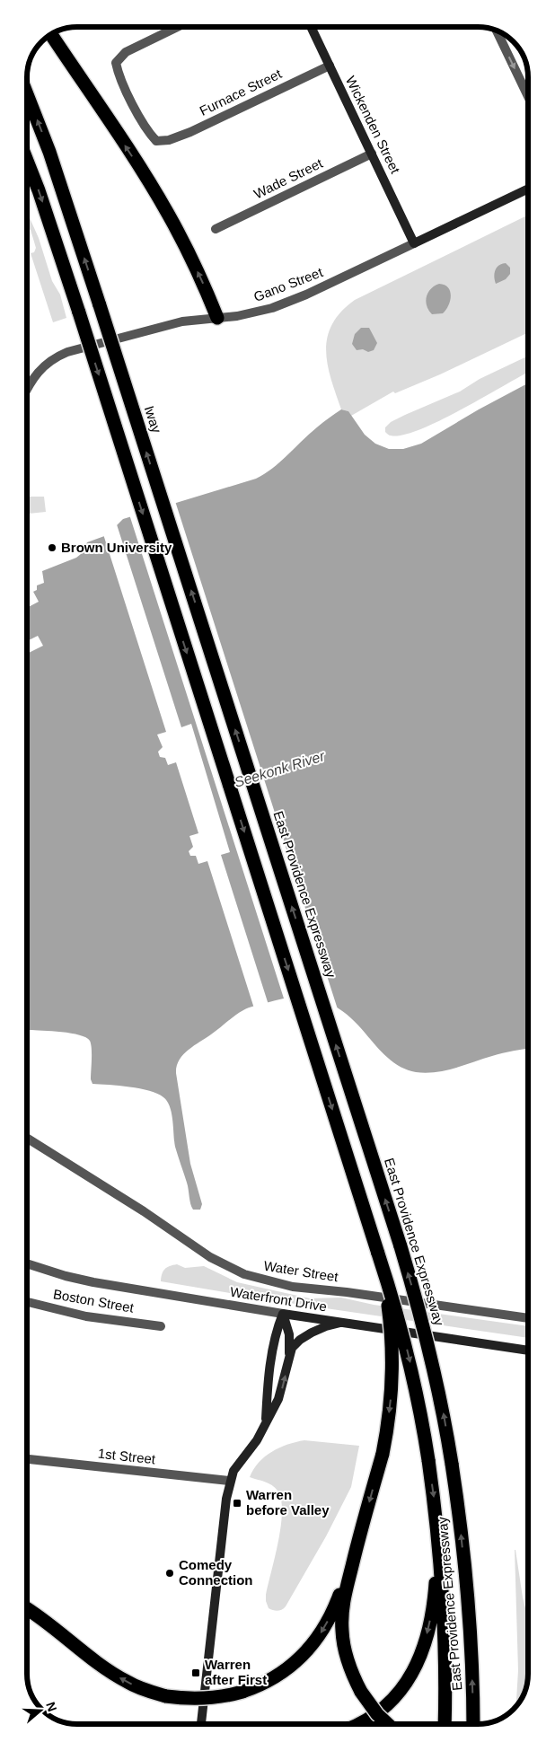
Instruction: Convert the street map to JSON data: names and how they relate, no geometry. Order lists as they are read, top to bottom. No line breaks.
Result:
{"streets":{"highway":["Iway","East Providence Expressway"],"main road":["Wickenden Street","Gano Street","Waterfront Drive"],"street":["Furnace Street","Wade Street","Water Street","Boston Street","1st Street"]},"crossings":[["Furnace Street","Wickenden Street"],["Wickenden Street","Wade Street"],["Wickenden Street","Gano Street"],["Iway","East Providence Expressway"]],"water":["Seekonk River"],"places":{"other":["Brown University","Comedy Connection"],"transit":["Warren before Valley","Warren after First"]},"north":"right"}
